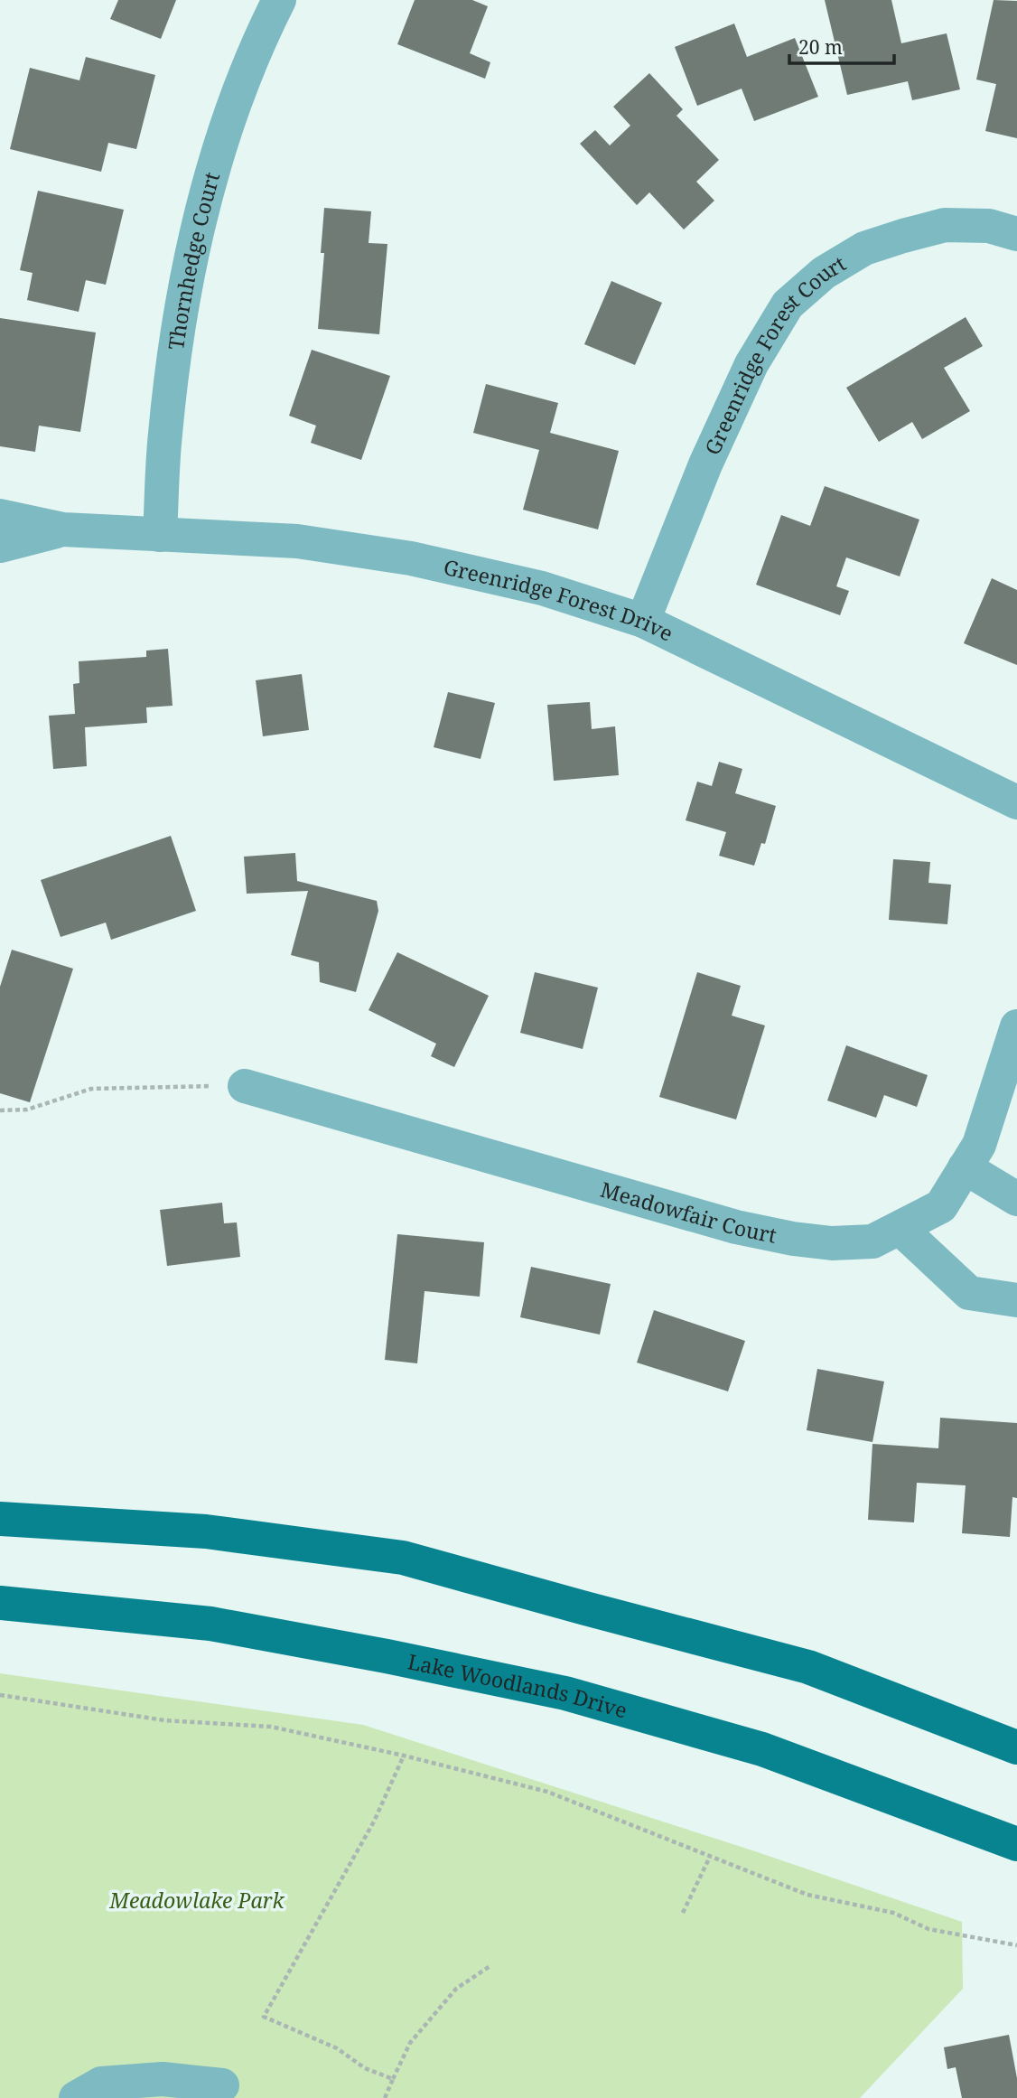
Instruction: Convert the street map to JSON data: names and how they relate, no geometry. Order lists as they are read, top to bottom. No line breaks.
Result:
{"streets":{"main road":["Lake Woodlands Drive"],"street":["Thornhedge Court","Greenridge Forest Court","Greenridge Forest Drive","Meadowfair Court"]},"crossings":[["Thornhedge Court","Greenridge Forest Drive"],["Greenridge Forest Court","Greenridge Forest Drive"]],"parks":["Meadowlake Park"],"scale_bar":"20 m"}
